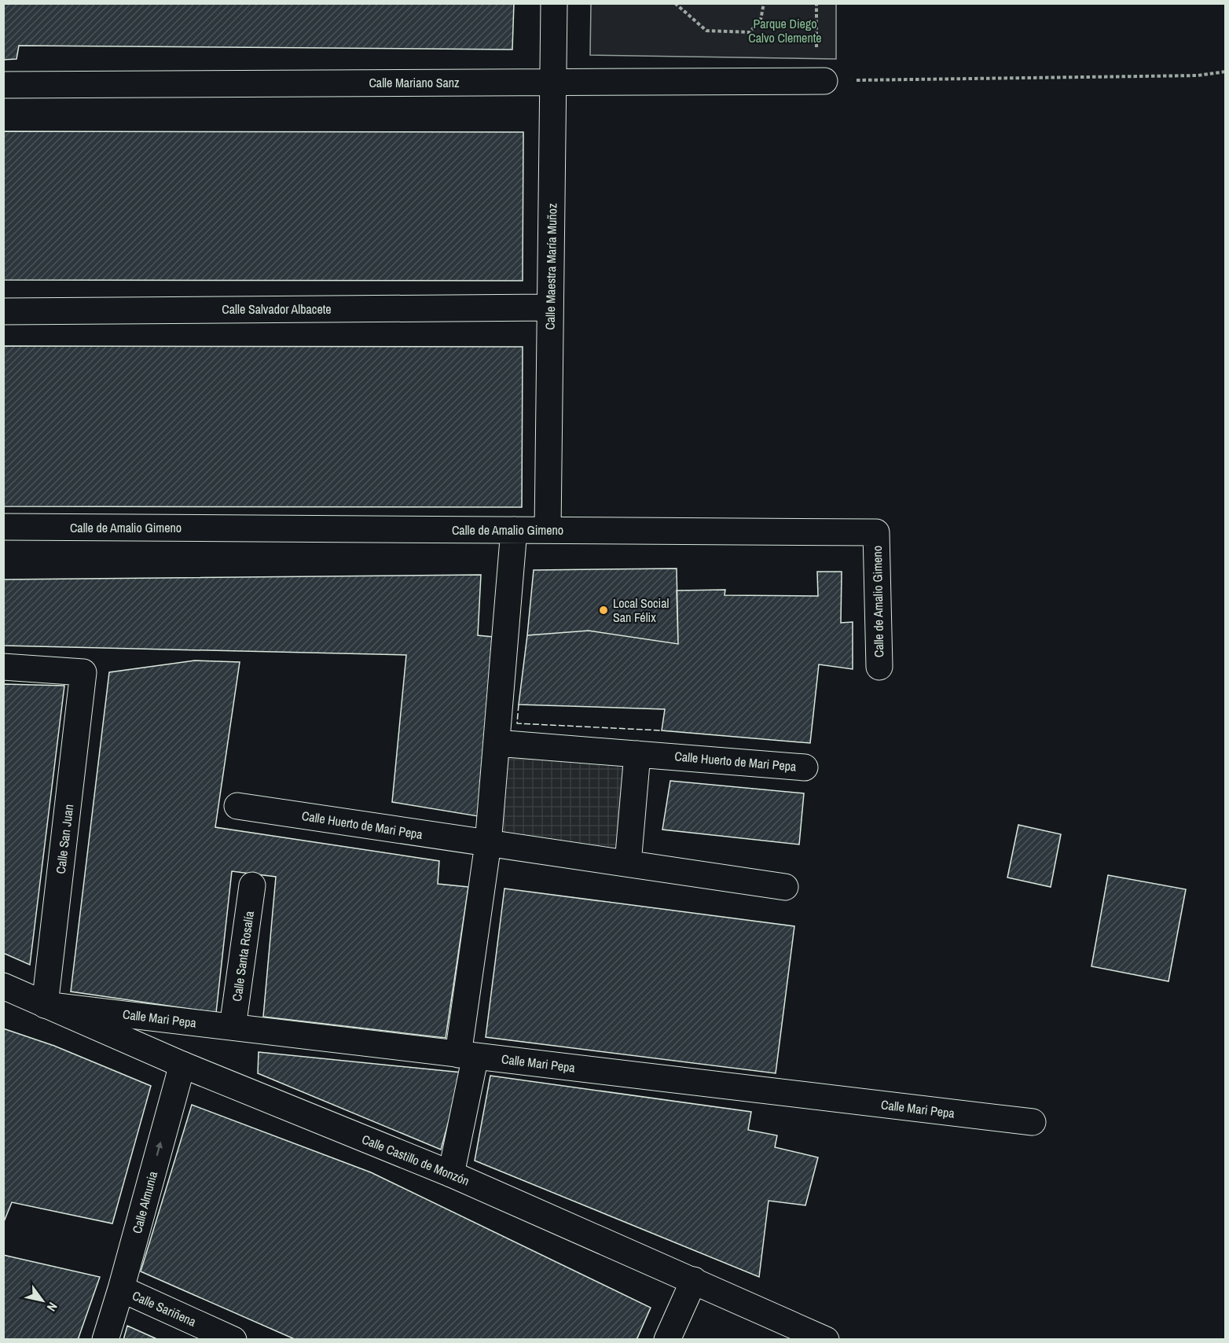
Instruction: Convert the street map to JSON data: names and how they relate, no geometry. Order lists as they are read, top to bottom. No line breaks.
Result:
{"streets":{"street":["Calle Mariano Sanz","Calle Maestra María Muñoz","Calle Salvador Albacete","Calle de Amalio Gimeno","Calle Huerto de Mari Pepa","Calle San Juan","Calle Santa Rosalía","Calle Mari Pepa","Calle Castillo de Monzón","Calle Almunia","Calle Sariñena"]},"crossings":[["Calle Mariano Sanz","Calle Maestra María Muñoz"],["Calle Maestra María Muñoz","Calle Salvador Albacete"],["Calle Maestra María Muñoz","Calle de Amalio Gimeno"],["Calle San Juan","Calle Mari Pepa"],["Calle San Juan","Calle Castillo de Monzón"],["Calle Santa Rosalía","Calle Mari Pepa"],["Calle Mari Pepa","Calle Castillo de Monzón"],["Calle Castillo de Monzón","Calle Almunia"],["Calle Almunia","Calle Sariñena"]],"one_way":["Calle Almunia"],"parks":["Parque Diego Calvo Clemente"],"places":["Local Social San Félix"],"north":"bottom right"}
